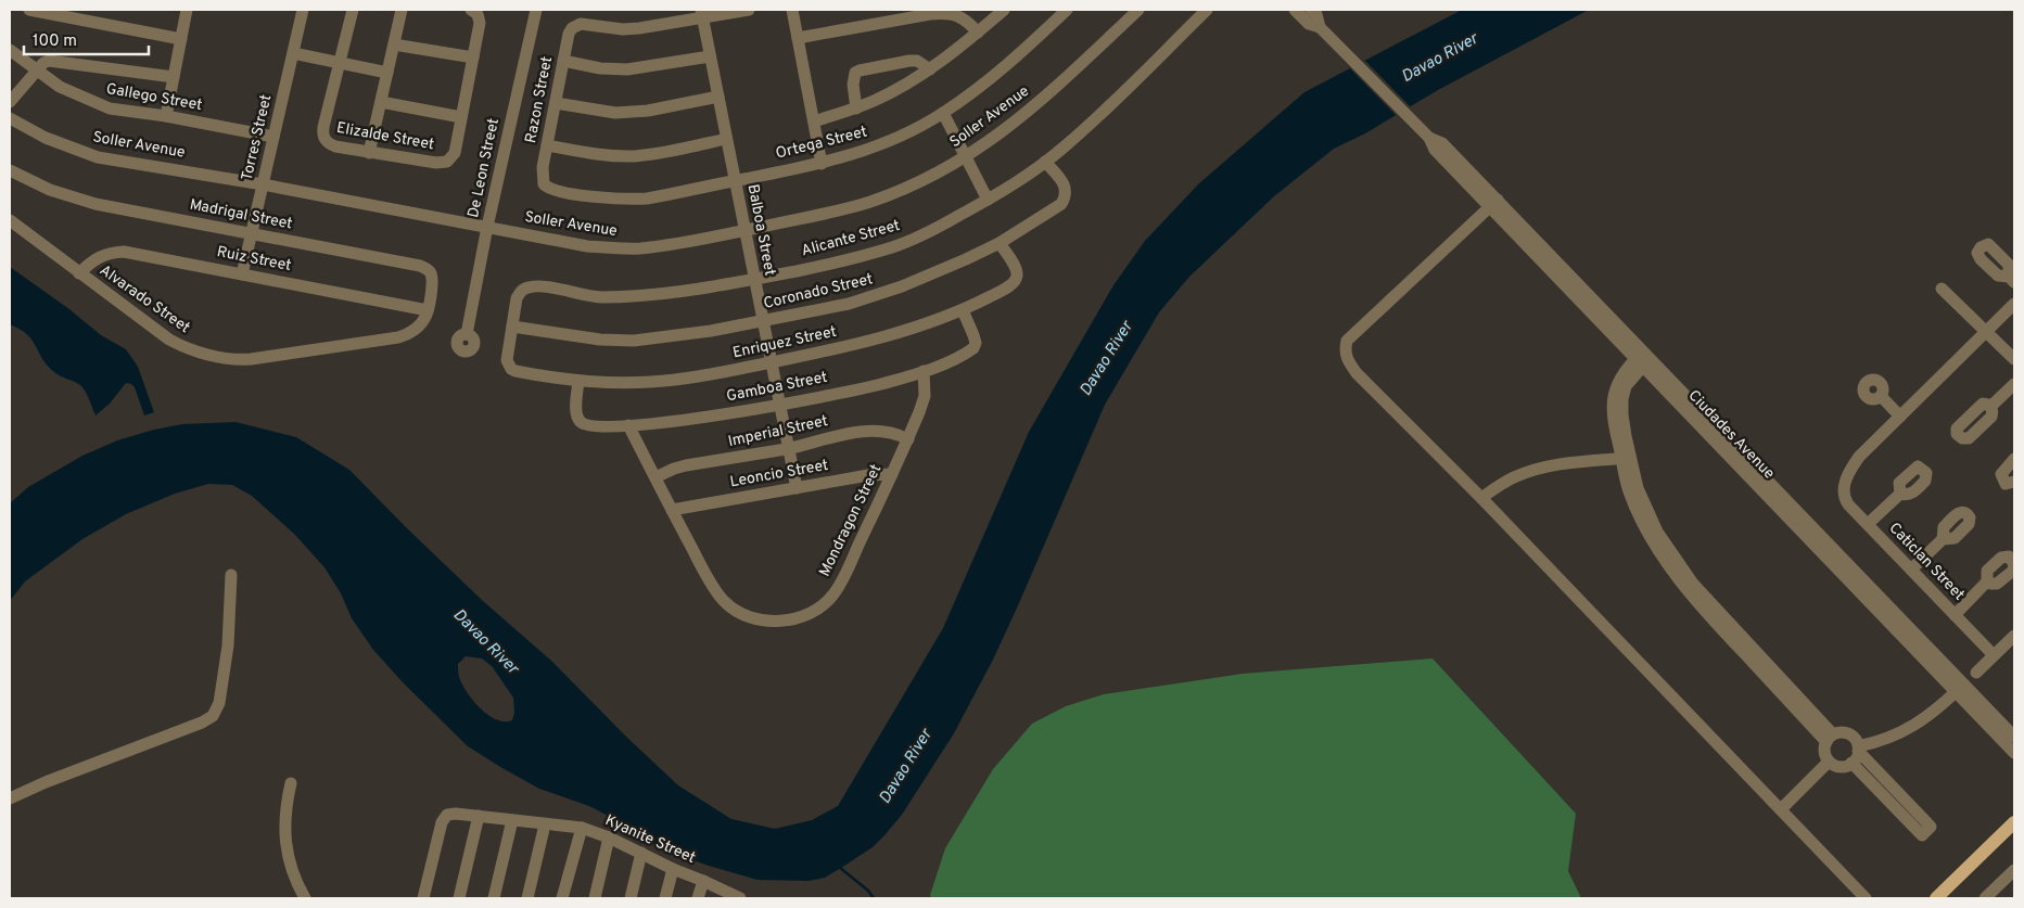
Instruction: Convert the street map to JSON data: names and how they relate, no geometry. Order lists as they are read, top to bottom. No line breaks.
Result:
{"streets":{"street":["Gallego Street","Razon Street","Soller Avenue","Elizalde Street","Torres Street","Ortega Street","De Leon Street","Madrigal Street","Balboa Street","Alicante Street","Ruiz Street","Coronado Street","Alvarado Street","Enriquez Street","Gamboa Street","Imperial Street","Ciudades Avenue","Leoncio Street","Mondragon Street","Caticlan Street","Kyanite Street"]},"crossings":[["Gallego Street","Torres Street"],["Razon Street","Ortega Street"],["Razon Street","Balboa Street"],["Soller Avenue","Torres Street"],["Soller Avenue","De Leon Street"],["Soller Avenue","Balboa Street"],["Torres Street","Madrigal Street"],["Torres Street","Ruiz Street"],["Ortega Street","Balboa Street"],["Madrigal Street","Ruiz Street"],["Madrigal Street","Alvarado Street"],["Balboa Street","Alicante Street"],["Balboa Street","Coronado Street"],["Balboa Street","Enriquez Street"],["Balboa Street","Gamboa Street"],["Balboa Street","Imperial Street"],["Balboa Street","Leoncio Street"],["Alicante Street","Coronado Street"],["Alicante Street","Enriquez Street"],["Ruiz Street","Alvarado Street"],["Coronado Street","Enriquez Street"],["Enriquez Street","Gamboa Street"],["Gamboa Street","Mondragon Street"],["Imperial Street","Mondragon Street"],["Leoncio Street","Mondragon Street"]],"water":["Davao River"],"scale_bar":"100 m"}
